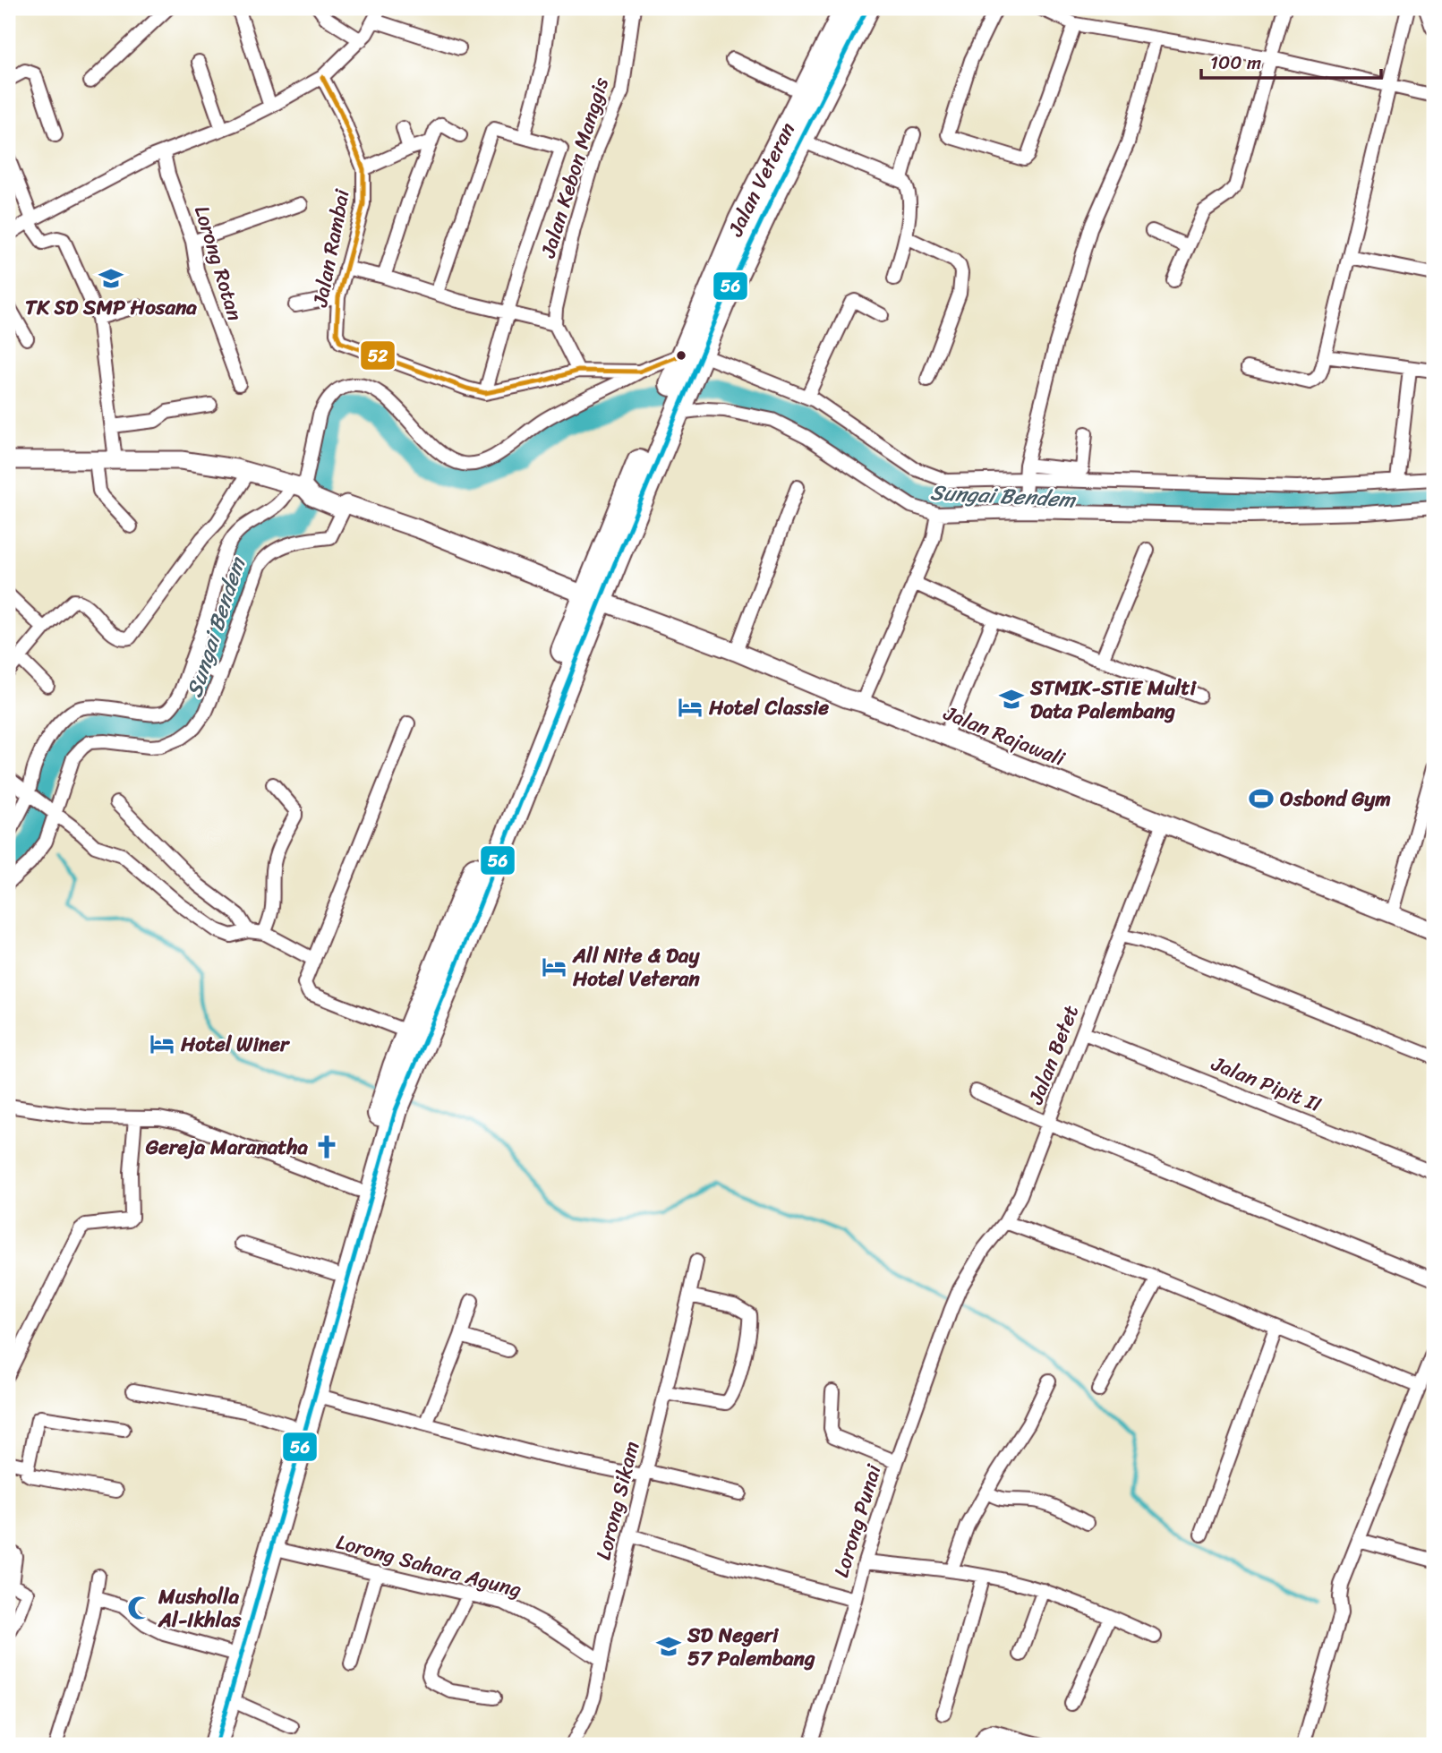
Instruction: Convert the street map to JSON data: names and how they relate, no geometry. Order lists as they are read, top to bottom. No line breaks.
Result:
{"streets":{"highway":["Jalan Veteran"],"street":["Jalan Kebon Manggis","Jalan Rambai","Lorong Rotan","Jalan Rajawali","Jalan Betet","Jalan Pipit II","Lorong Sikam","Lorong Punai","Lorong Sahara Agung"]},"crossings":[["Jalan Veteran","Jalan Rambai"],["Jalan Veteran","Jalan Rajawali"],["Jalan Rajawali","Jalan Betet"],["Jalan Betet","Jalan Pipit II"],["Jalan Betet","Lorong Punai"],["Lorong Sikam","Lorong Sahara Agung"]],"water":["Sungai Bendem"],"places":{"school or university":["TK SD SMP Hosana","STMIK-STIE Multi Data Palembang","SD Negeri 57 Palembang"],"hotel":["Hotel Classie","All Nite & Day Hotel Veteran","Hotel Winer"],"sports":["Osbond Gym"],"church":["Gereja Maranatha"],"mosque":["Musholla Al-Ikhlas"]},"lines":["transit line 56","transit line 52"],"scale_bar":"100 m"}
